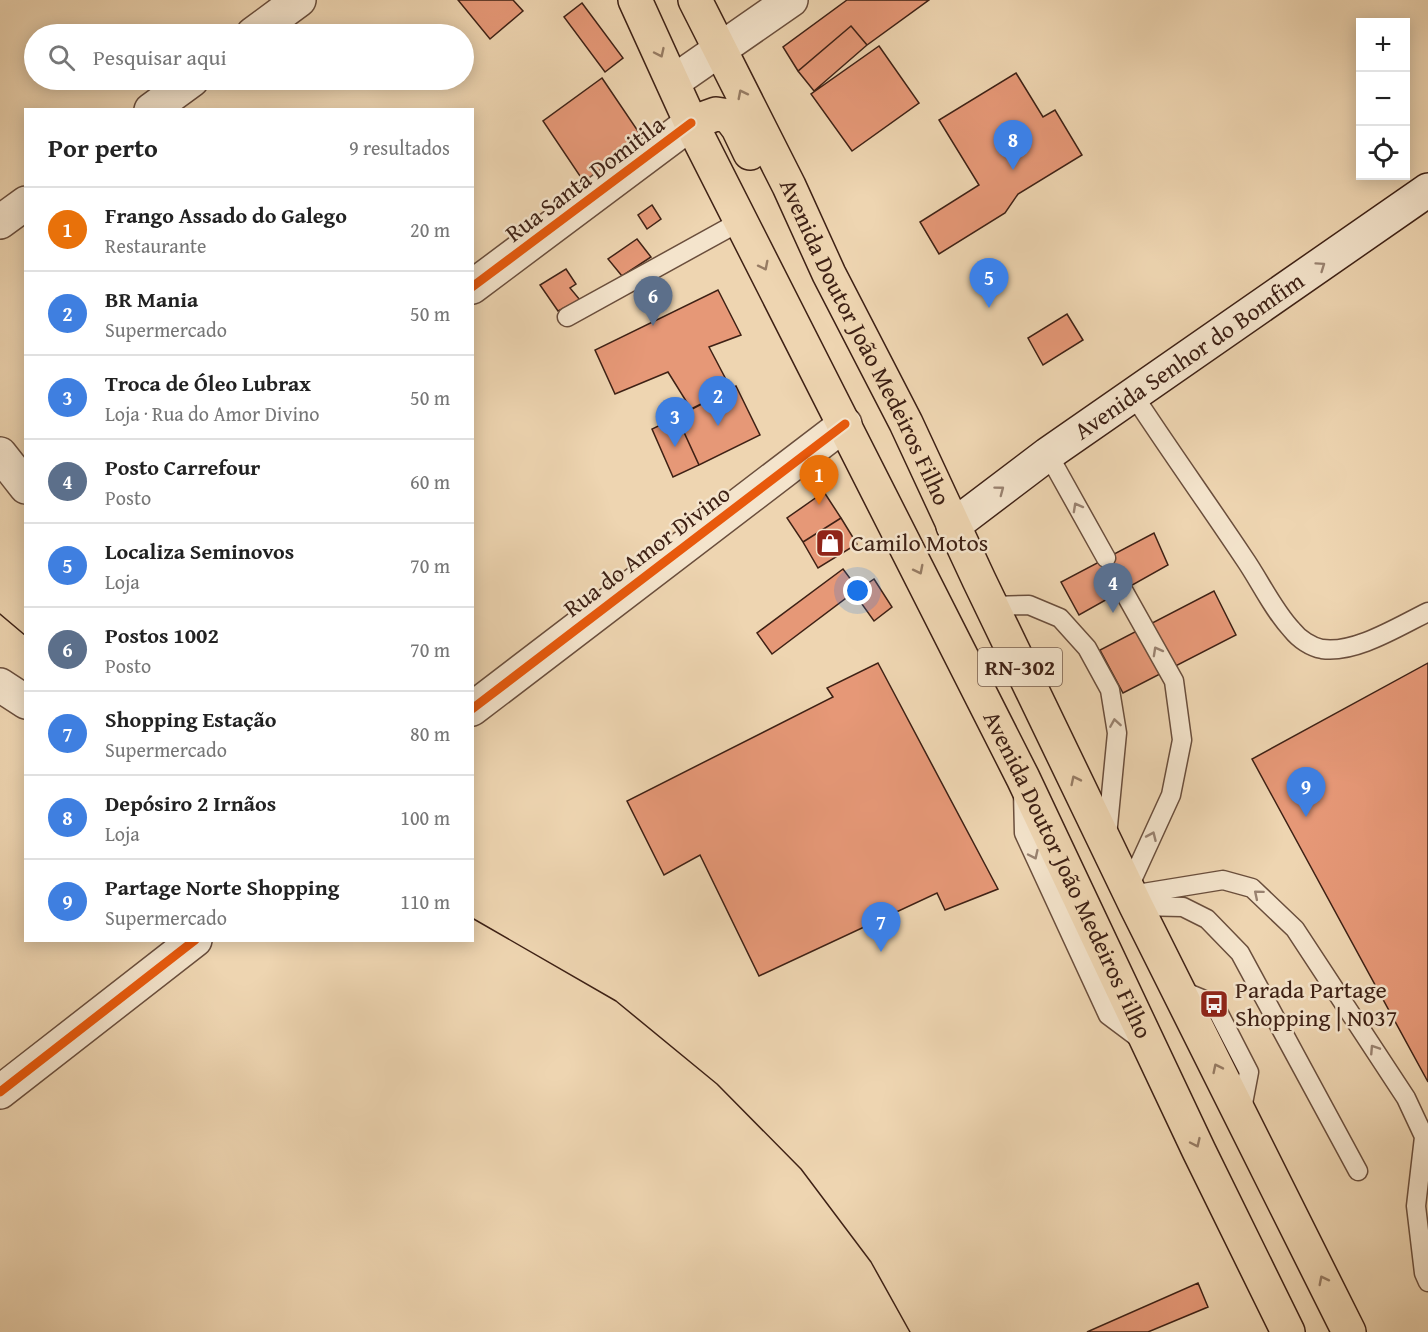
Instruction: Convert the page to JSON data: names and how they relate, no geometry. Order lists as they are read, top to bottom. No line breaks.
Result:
{"streets":{"main road":["Avenida Doutor João Medeiros Filho","RN-302"],"street":["Rua Santa Domitila","Avenida Senhor do Bomfim","Rua do Amor Divino"]},"crossings":[["Rua Santa Domitila","Avenida Doutor João Medeiros Filho"],["Avenida Doutor João Medeiros Filho","Avenida Senhor do Bomfim"],["Avenida Doutor João Medeiros Filho","Rua do Amor Divino"]],"one_way":["Avenida Senhor do Bomfim"],"places":{"shop":["Camilo Motos"],"bus stop":["Parada Partage Shopping | N037"]},"page":{"map_buttons":["+","−"],"search":"Pesquisar aqui","heading":["Por perto","9 resultados"],"pins":["8","5","6","2","3","1","4","9","7"],"list":[{"mark":"1","name":"Frango Assado do Galego","note":"Restaurante","value":"20 m"},{"mark":"2","name":"BR Mania","note":"Supermercado","value":"50 m"},{"mark":"3","name":"Troca de Óleo Lubrax","note":"Loja · Rua do Amor Divino","value":"50 m"},{"mark":"4","name":"Posto Carrefour","note":"Posto","value":"60 m"},{"mark":"5","name":"Localiza Seminovos","note":"Loja","value":"70 m"},{"mark":"6","name":"Postos 1002","note":"Posto","value":"70 m"},{"mark":"7","name":"Shopping Estação","note":"Supermercado","value":"80 m"},{"mark":"8","name":"Depósiro 2 Irnãos","note":"Loja","value":"100 m"},{"mark":"9","name":"Partage Norte Shopping","note":"Supermercado","value":"110 m"}]}}
